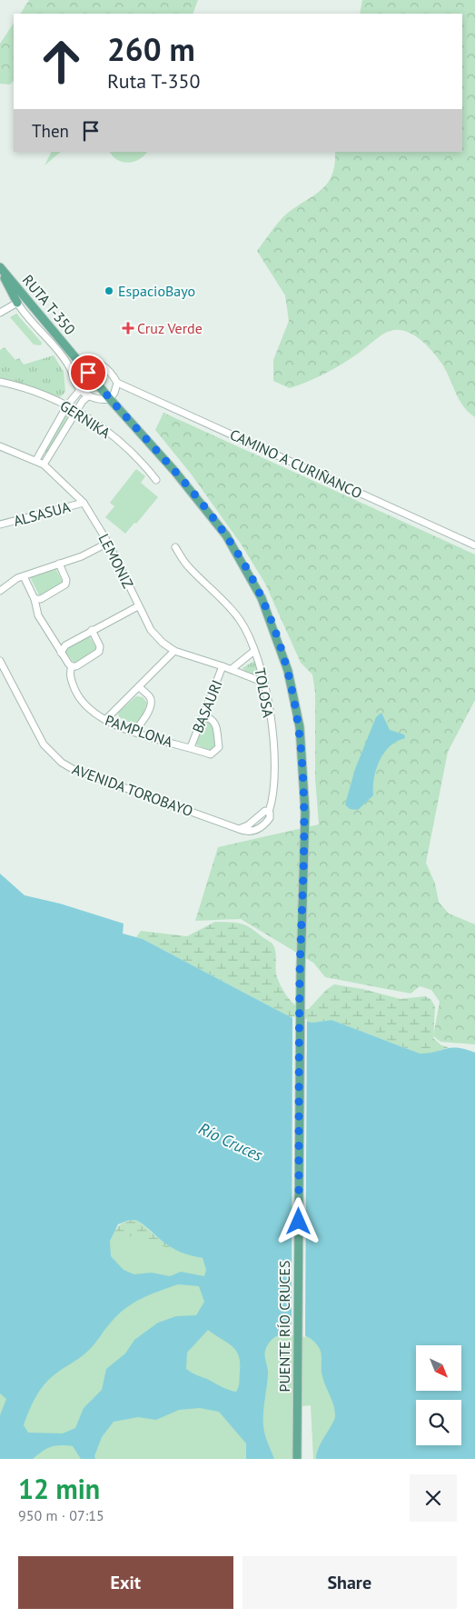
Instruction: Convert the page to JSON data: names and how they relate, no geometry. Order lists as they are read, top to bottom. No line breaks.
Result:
{"streets":{"main road":["RUTA T-350","PUENTE RÍO CRUCES"],"street":["GERNIKA","CAMINO A CURIÑANCO","ALSASUA","LEMONIZ","TOLOSA","BASAURI","PAMPLONA","AVENIDA TOROBAYO"]},"crossings":[["RUTA T-350","CAMINO A CURIÑANCO"],["RUTA T-350","PUENTE RÍO CRUCES"],["ALSASUA","LEMONIZ"],["LEMONIZ","TOLOSA"],["LEMONIZ","BASAURI"],["TOLOSA","AVENIDA TOROBAYO"],["BASAURI","PAMPLONA"]],"water":["Río Cruces"],"places":{"other":["EspacioBayo"],"health":["Cruz Verde"]},"north":"bottom right","page":{"turn":["260 m","Ruta T-350"],"then":"Then","heading":["12 min","950 m · 07:15"],"buttons":["Exit","Share"]}}
